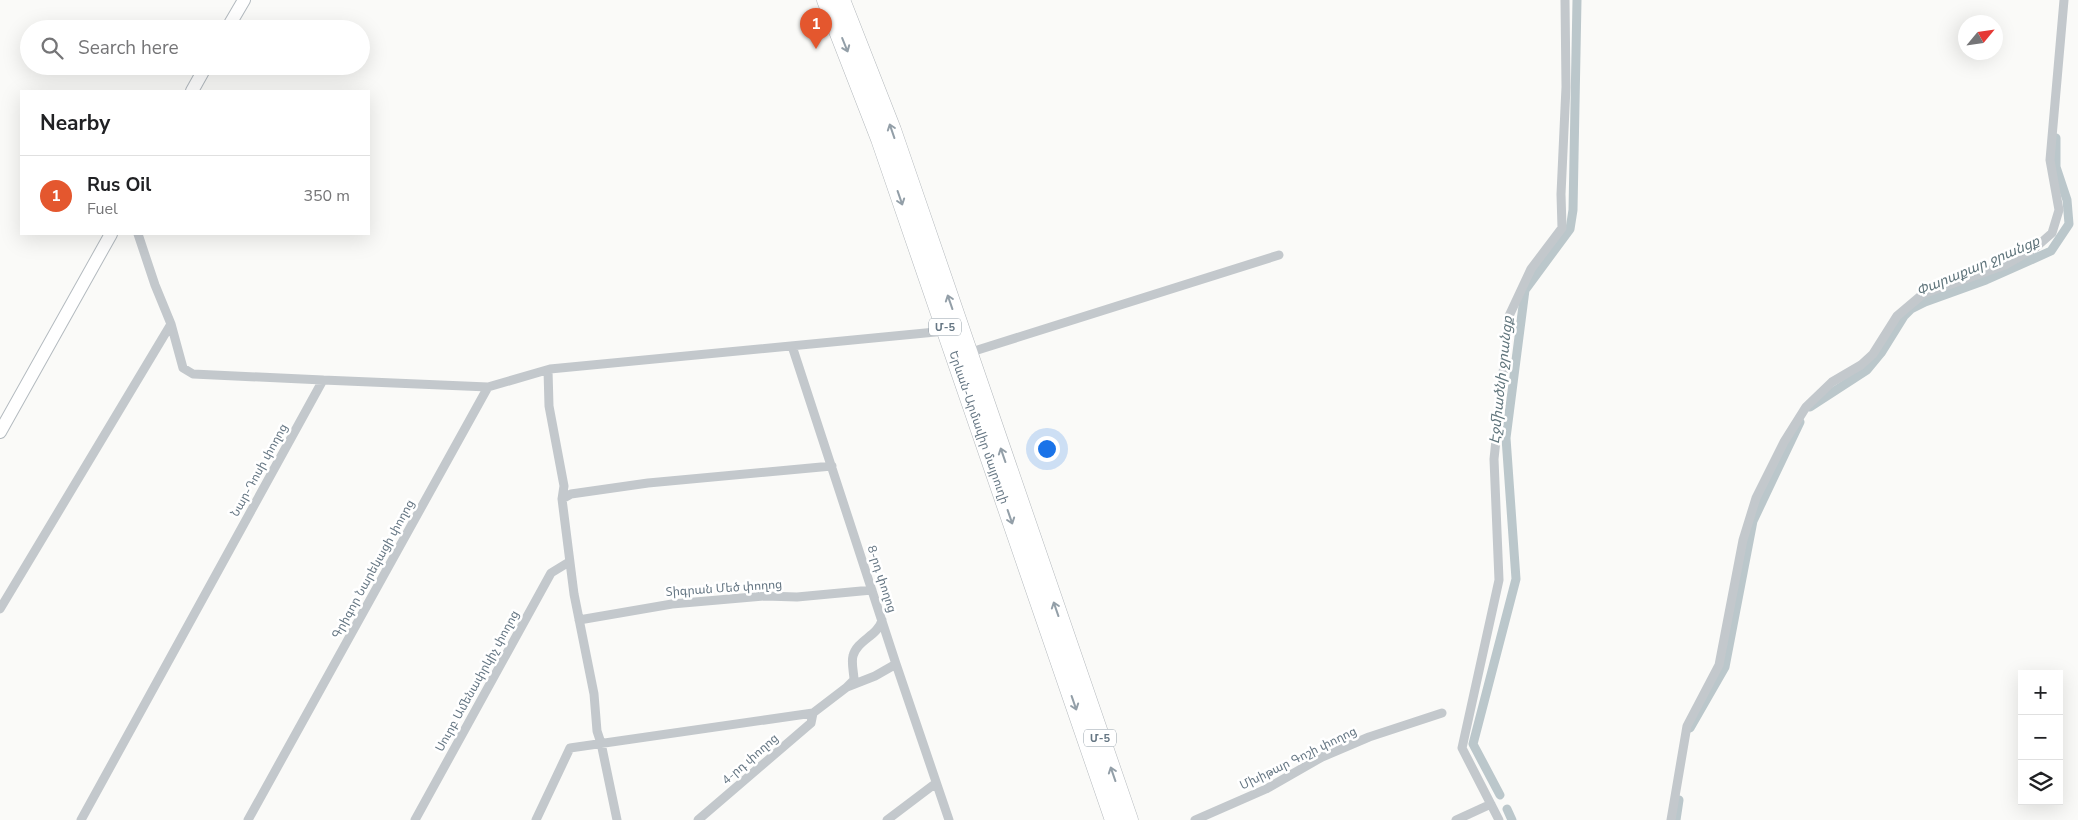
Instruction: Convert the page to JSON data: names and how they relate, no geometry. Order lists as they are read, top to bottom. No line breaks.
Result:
{"streets":{"highway":["Մ-5","Երևան-Արմավիր մայրուղի"],"street":["Նար-Դոսի փողոց","Գրիգոր Նարեկացի փողոց","8-րդ փողոց","Տիգրան Մեծ փողոց","Սուրբ Ամենափրկիչ փողոց","Մխիթար Գոշի փողոց","4-րդ փողոց"]},"crossings":[["Մ-5","Երևան-Արմավիր մայրուղի"],["8-րդ փողոց","Տիգրան Մեծ փողոց"]],"water":["Փարաքար ջրանցք","Էջմիածնի ջրանցք"],"north":"top right","page":{"pins":"1","search":"Search here","heading":"Nearby","list":[{"mark":"1","name":"Rus Oil","note":"Fuel","value":"350 m"}],"map_buttons":["+","−"]}}
